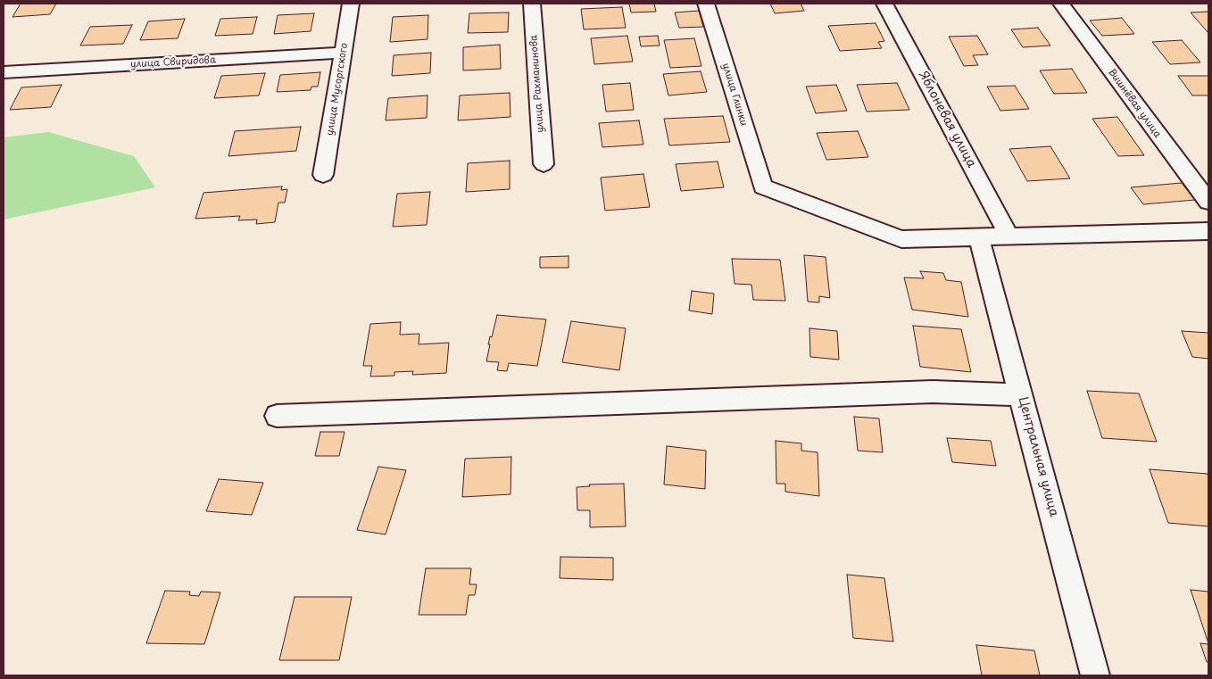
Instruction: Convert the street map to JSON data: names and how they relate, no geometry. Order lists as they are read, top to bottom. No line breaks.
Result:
{"streets":{"street":["улица Свиридова","улица Рахманинова","улица Мусоргского","улица Глинки","Вишнёвая улица","Яблоневая улица","Центральная улица"]},"crossings":[["улица Свиридова","улица Мусоргского"],["улица Глинки","Центральная улица"]]}
